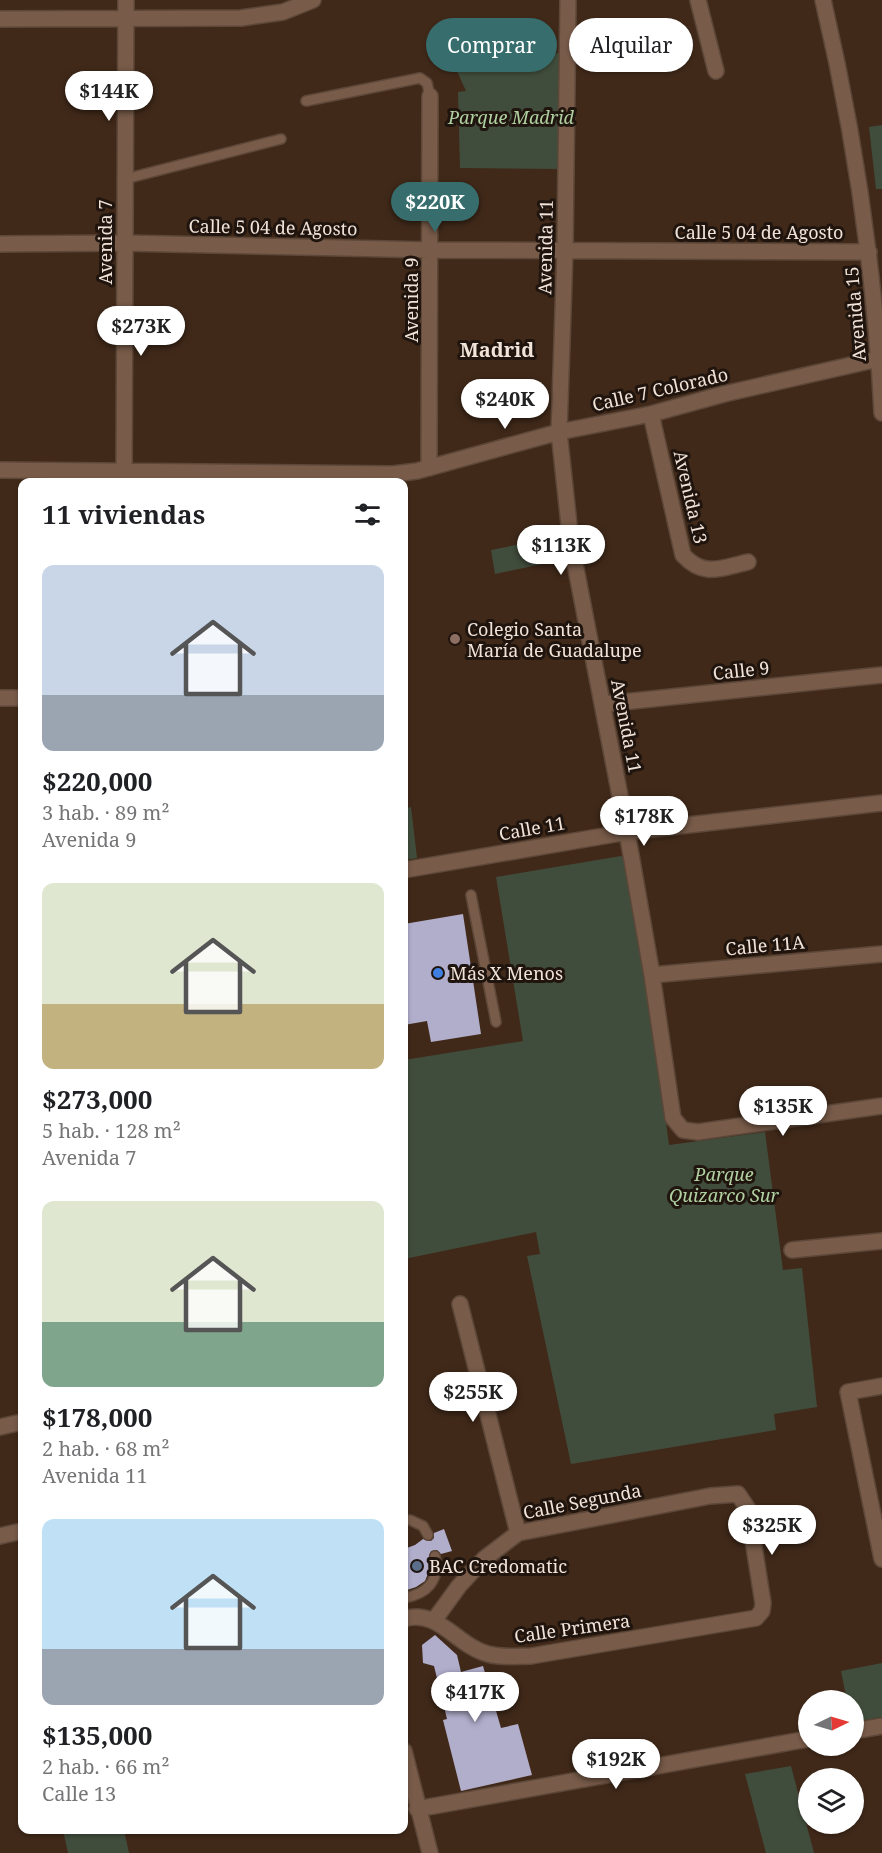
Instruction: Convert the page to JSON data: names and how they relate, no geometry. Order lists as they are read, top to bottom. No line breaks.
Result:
{"streets":{"street":["Calle 5 04 de Agosto","Avenida 7","Avenida 11","Avenida 9","Avenida 15","Calle 7 Colorado","Avenida 13","Calle 9","Calle 11","Calle 11A","Calle Segunda","Calle Primera"]},"crossings":[["Calle 5 04 de Agosto","Avenida 7"],["Calle 5 04 de Agosto","Avenida 11"],["Calle 5 04 de Agosto","Avenida 9"],["Calle 5 04 de Agosto","Avenida 15"],["Avenida 7","Calle 7 Colorado"],["Avenida 11","Calle 7 Colorado"],["Avenida 11","Calle 9"],["Avenida 11","Calle 11"],["Avenida 11","Calle 11A"],["Avenida 9","Calle 7 Colorado"],["Avenida 15","Calle 7 Colorado"],["Calle 7 Colorado","Avenida 13"],["Calle Segunda","Calle Primera"]],"districts":["Madrid"],"parks":["Parque Madrid","Parque Quizarco Sur"],"places":["Colegio Santa María de Guadalupe","Más X Menos","BAC Credomatic"],"north":"right","page":{"chip":["Comprar","Alquilar"],"price":["$144K","$220K","$273K","$240K","$113K","$178K","$135K","$255K","$325K","$417K","$192K"],"heading":"11 viviendas","list":[{"name":"$220,000","note":"3 hab. · 89 m² · Avenida 9"},{"name":"$273,000","note":"5 hab. · 128 m² · Avenida 7"},{"name":"$178,000","note":"2 hab. · 68 m² · Avenida 11"},{"name":"$135,000","note":"2 hab. · 66 m² · Calle 13"}]}}
